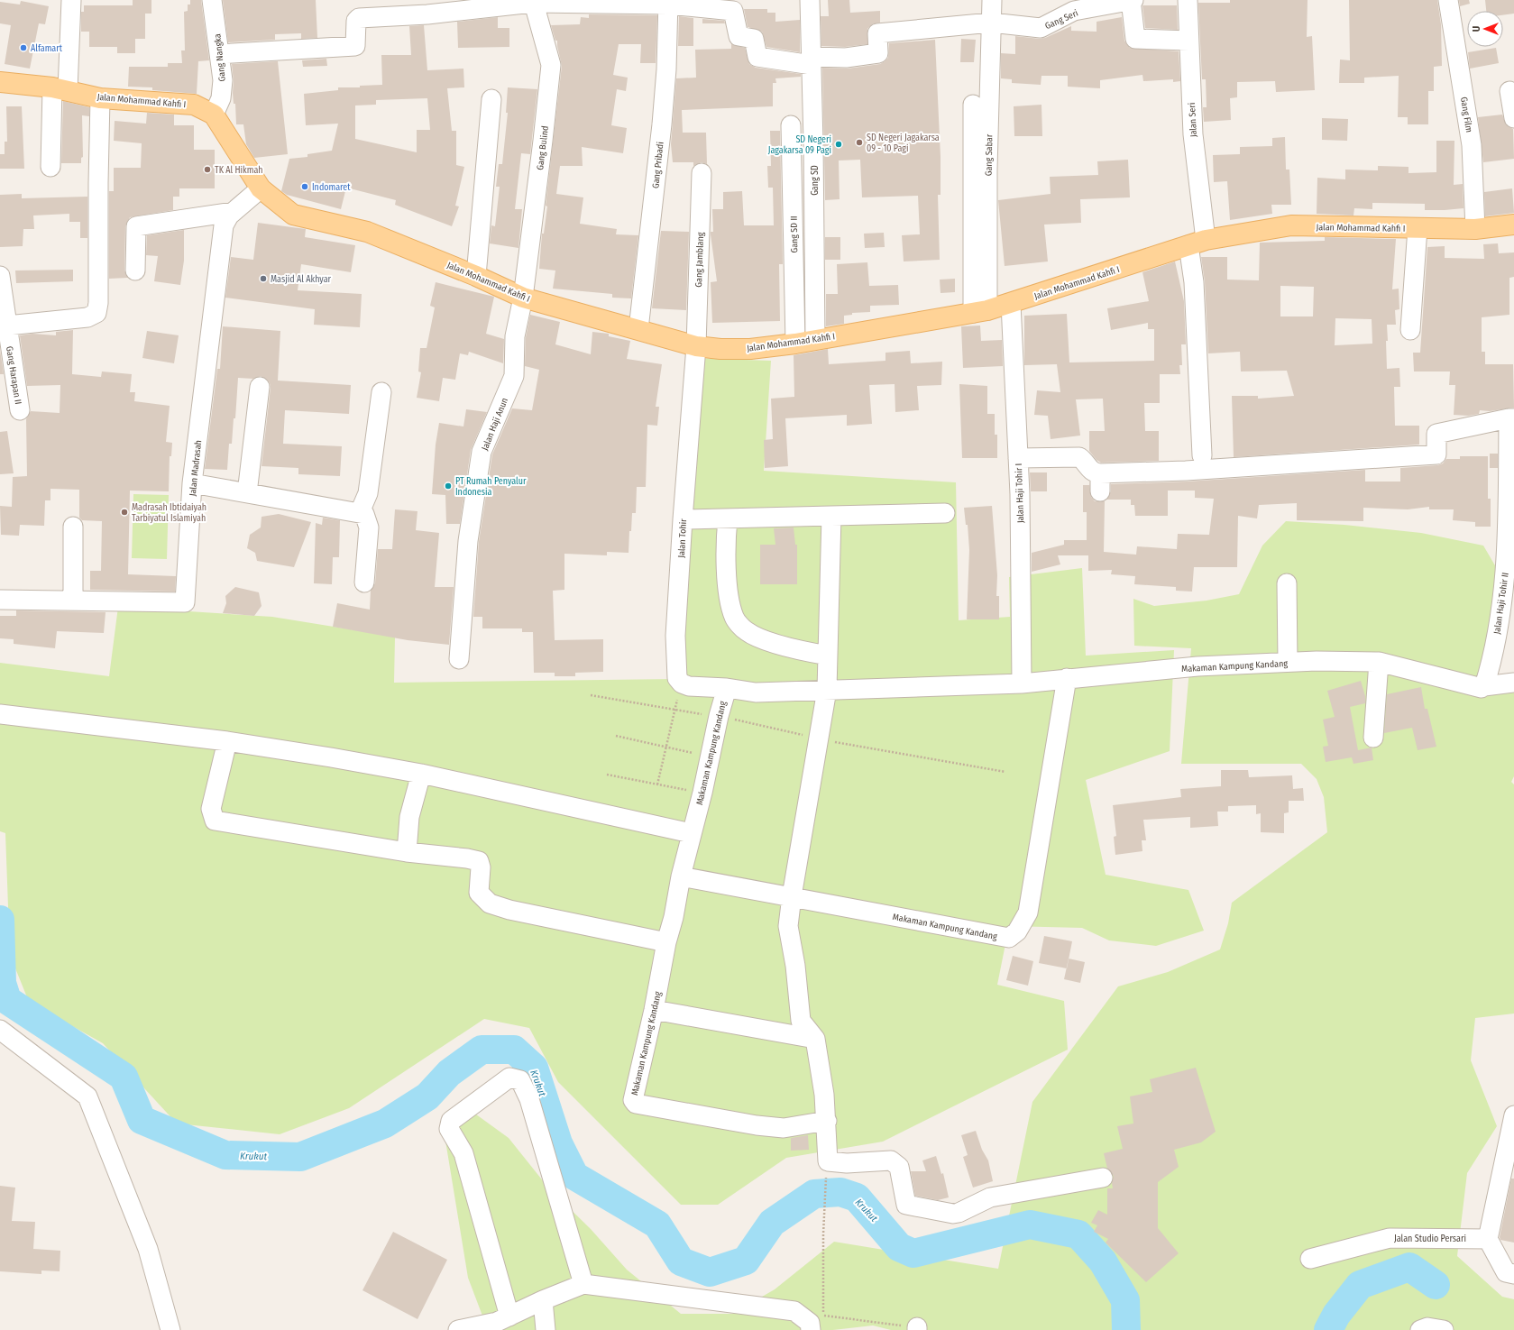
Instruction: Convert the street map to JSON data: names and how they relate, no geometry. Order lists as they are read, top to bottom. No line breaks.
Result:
{"streets":{"main road":["Jalan Mohammad Kahfi I"],"street":["Gang Seri","Gang Nangka","Gang Film","Jalan Seri","Gang Bulind","Gang Sabar","Gang Pribadi","Gang SD","Gang SD II","Gang Jamblang","Gang Harapan II","Jalan Haji Anun","Jalan Madrasah","Jalan Haji Tohir I","Jalan Tohir","Jalan Haji Tohir II","Makaman Kampung Kandang","Jalan Studio Persari"]},"crossings":[["Gang Seri","Gang Sabar"],["Gang Seri","Gang SD"],["Gang Nangka","Jalan Mohammad Kahfi I"],["Jalan Mohammad Kahfi I","Gang Film"],["Jalan Mohammad Kahfi I","Jalan Seri"],["Jalan Mohammad Kahfi I","Gang Bulind"],["Jalan Mohammad Kahfi I","Gang Sabar"],["Jalan Mohammad Kahfi I","Gang Pribadi"],["Jalan Mohammad Kahfi I","Gang SD"],["Jalan Mohammad Kahfi I","Gang SD II"],["Jalan Mohammad Kahfi I","Gang Jamblang"],["Jalan Mohammad Kahfi I","Jalan Haji Anun"],["Jalan Mohammad Kahfi I","Jalan Madrasah"],["Jalan Mohammad Kahfi I","Jalan Haji Tohir I"],["Jalan Mohammad Kahfi I","Jalan Tohir"],["Gang Bulind","Jalan Haji Anun"],["Gang Jamblang","Jalan Tohir"],["Jalan Haji Tohir I","Makaman Kampung Kandang"],["Jalan Haji Tohir II","Makaman Kampung Kandang"]],"water":["Krukut"],"places":["Alfamart","SD Negeri Jagakarsa 09 - 10 Pagi","SD Negeri Jagakarsa 09 Pagi","TK Al Hikmah","Indomaret","Masjid Al Akhyar","PT Rumah Penyalur Indonesia","Madrasah Ibtidaiyah Tarbiyatul Islamiyah"],"north":"left"}
